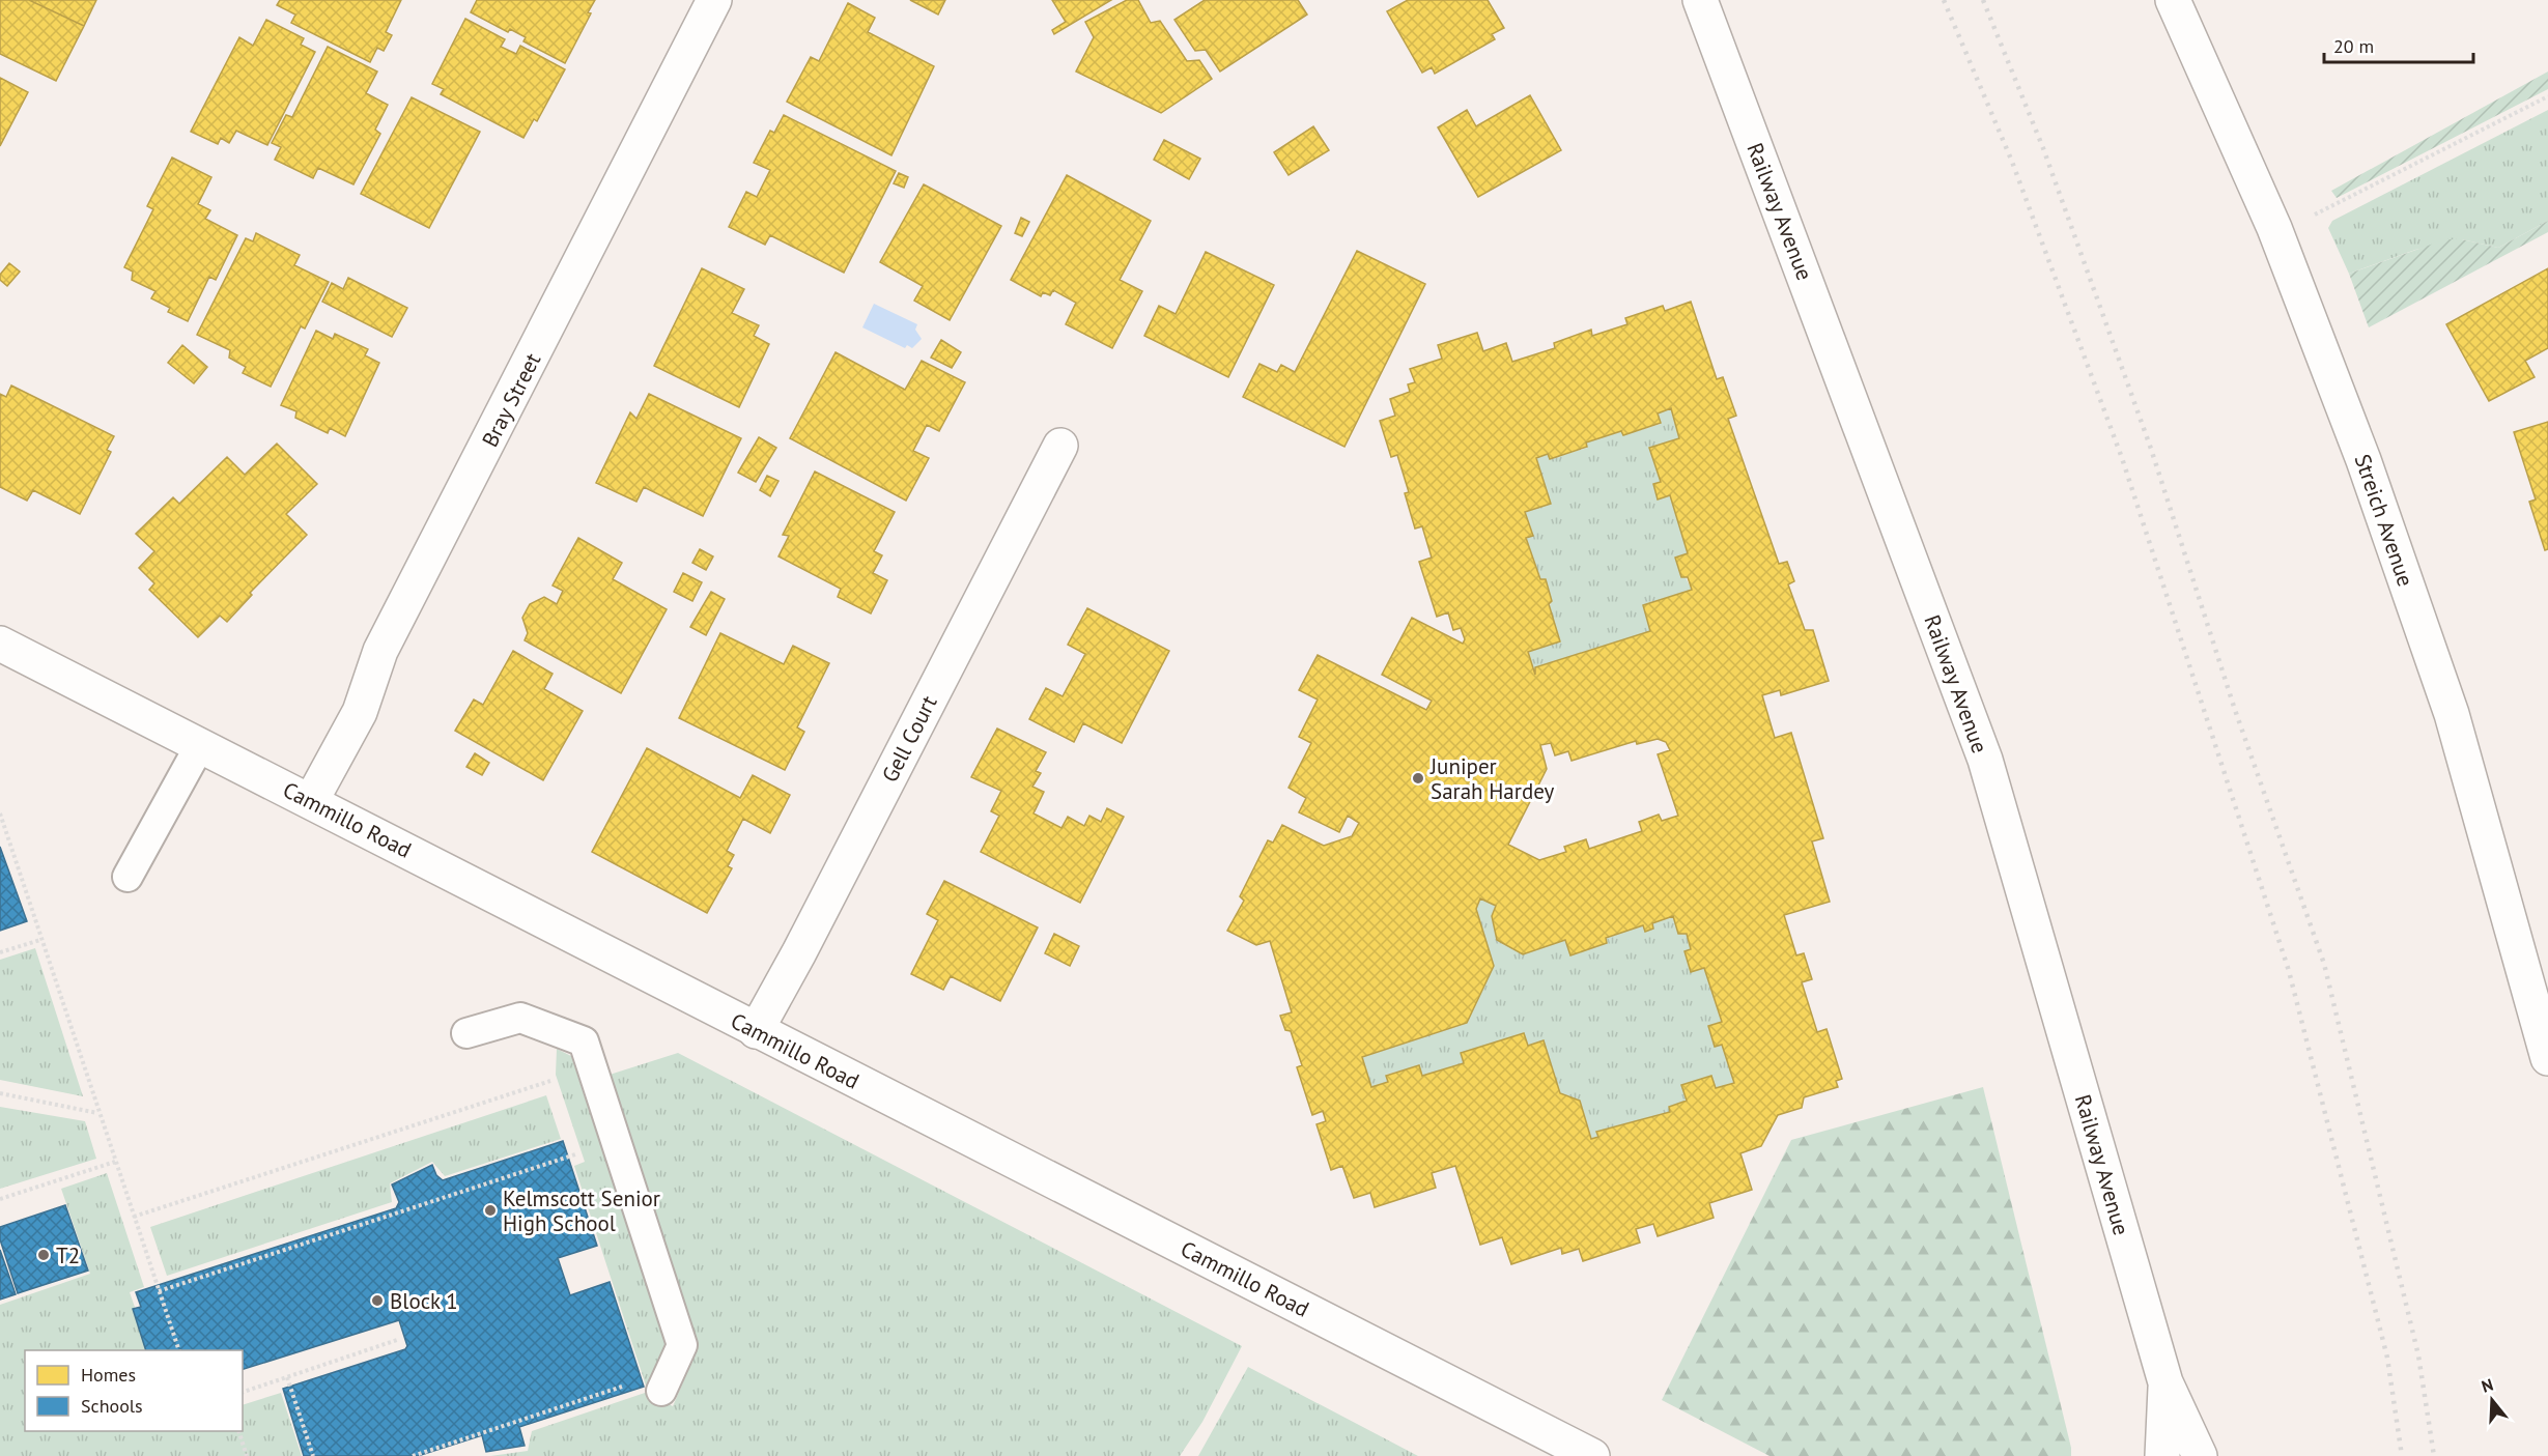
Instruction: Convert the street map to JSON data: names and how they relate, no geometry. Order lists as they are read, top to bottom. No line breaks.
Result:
{"streets":{"main road":["Railway Avenue","Bray Street","Streich Avenue","Gell Court","Cammillo Road"]},"crossings":[["Bray Street","Cammillo Road"],["Gell Court","Cammillo Road"]],"places":["Juniper Sarah Hardey","Kelmscott Senior High School","T2","Block 1"],"legend":["Homes","Schools"],"scale_bar":"20 m","north":"top"}
